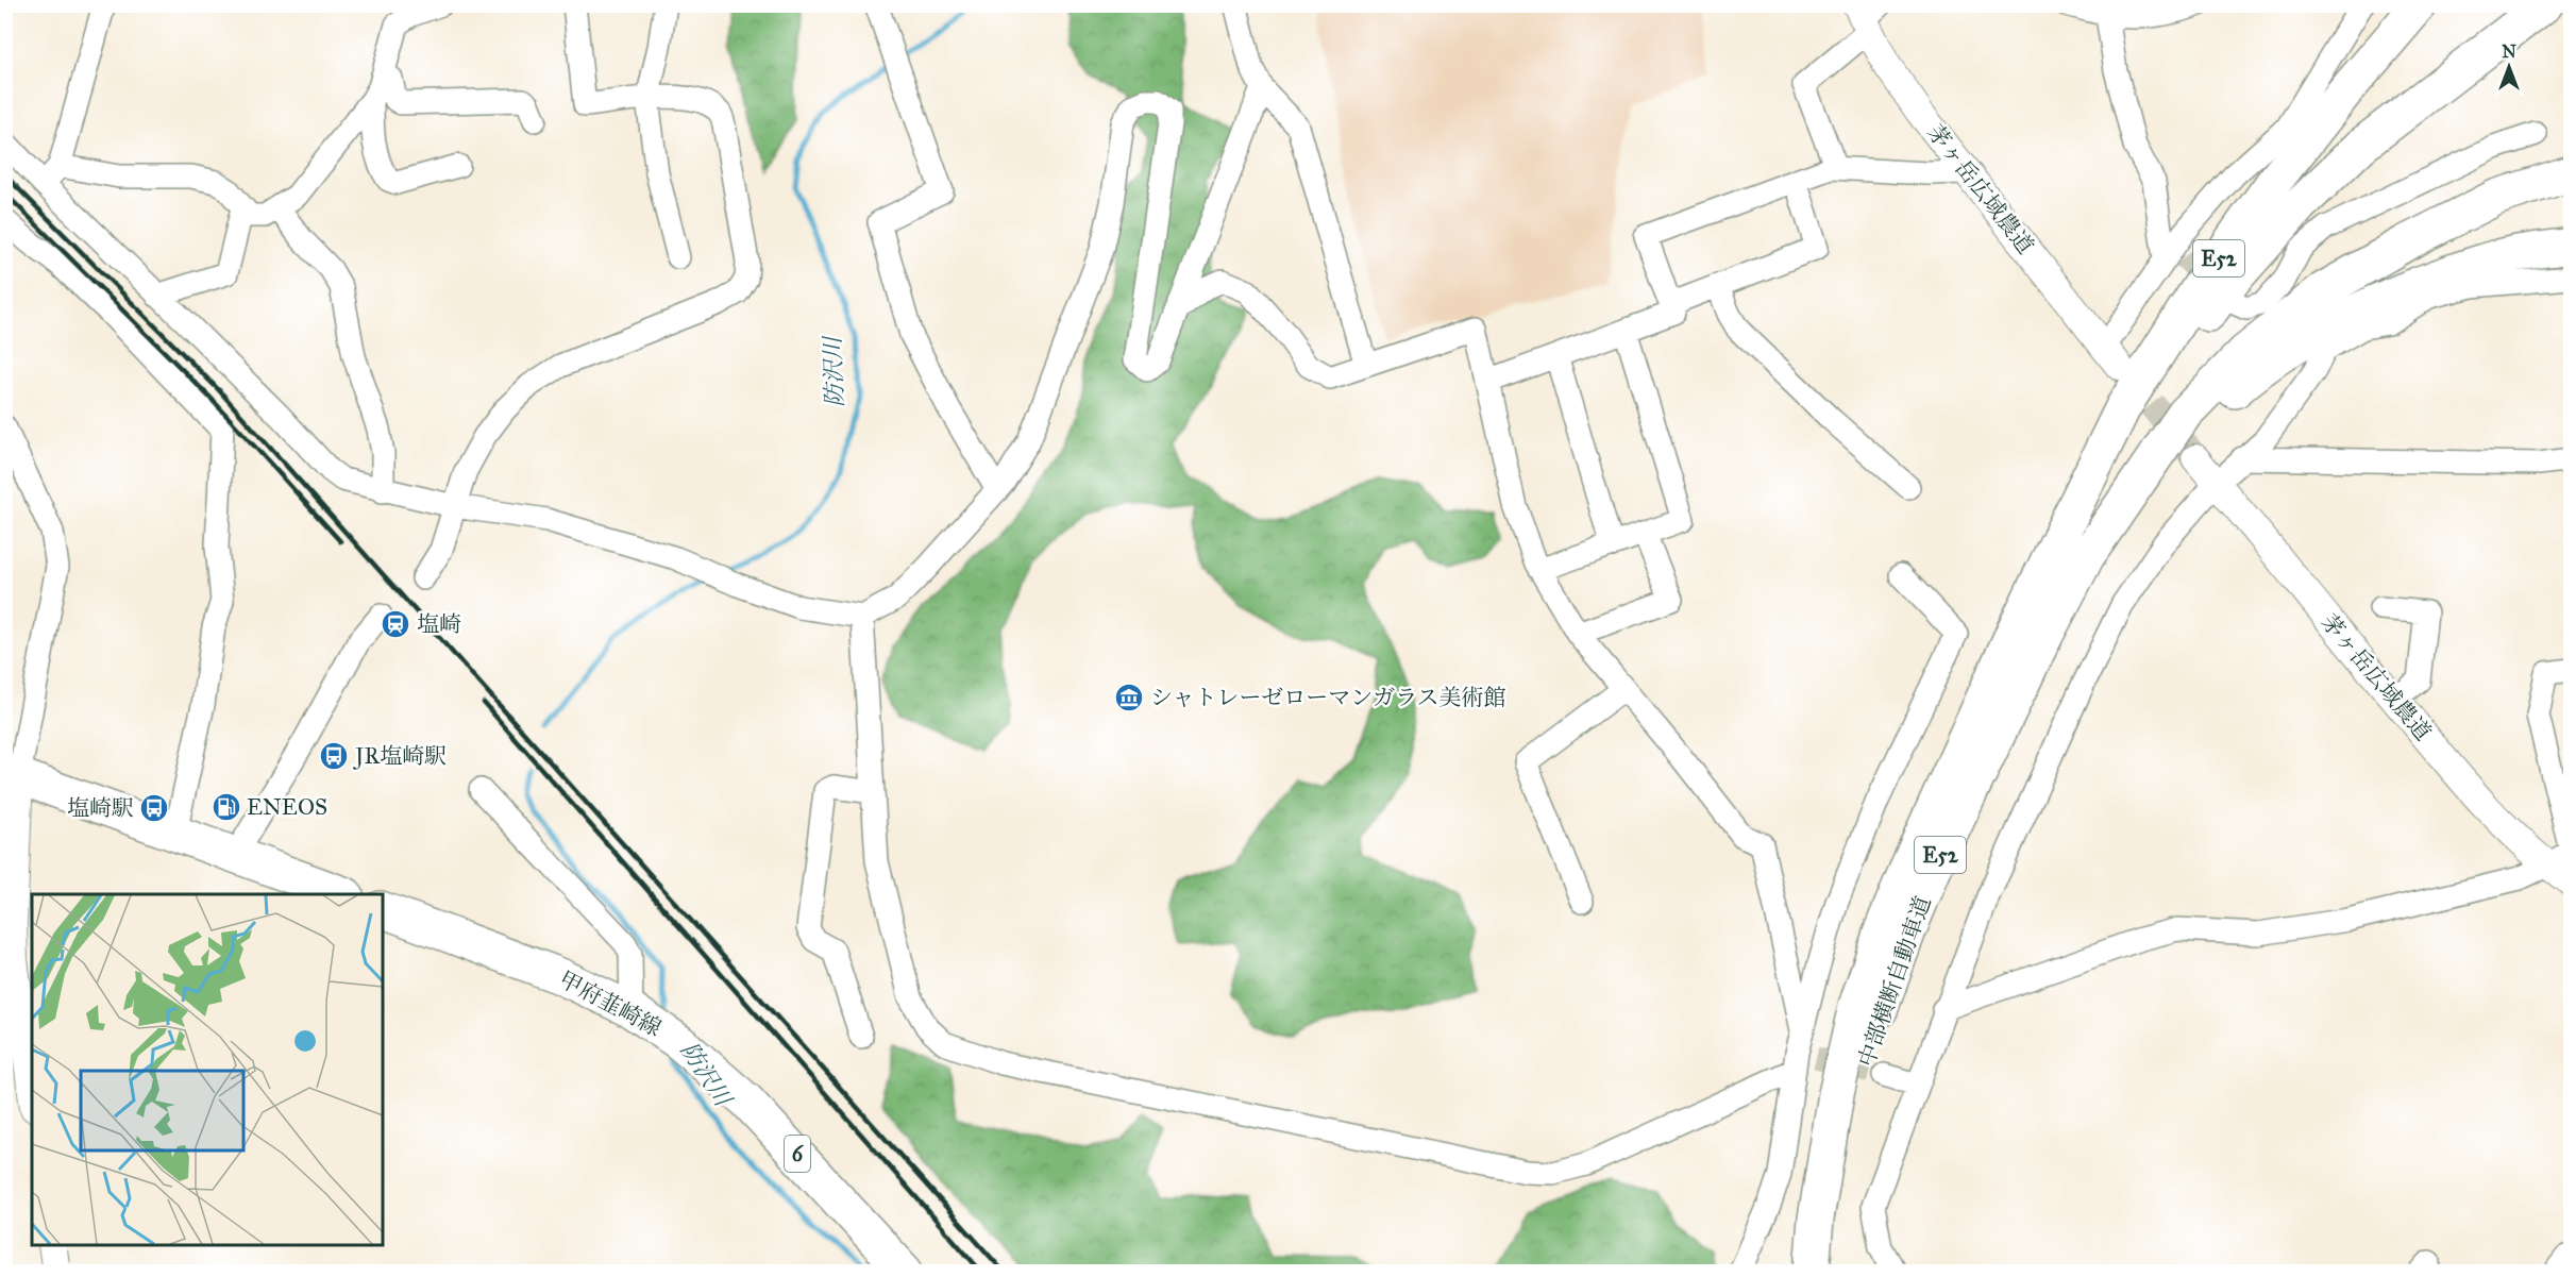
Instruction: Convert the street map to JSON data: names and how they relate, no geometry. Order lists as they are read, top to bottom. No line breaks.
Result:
{"streets":{"main road":["E52","中部横断自動車道","甲府韮崎線","6"],"street":["茅ヶ岳広域農道"]},"crossings":[["E52","中部横断自動車道"]],"water":["防沢川"],"places":{"station":["塩崎"],"museum":["シャトレーゼローマンガラス美術館"],"bus stop":["JR塩崎駅","塩崎駅"],"fuel station":["ENEOS"]},"north":"top"}
